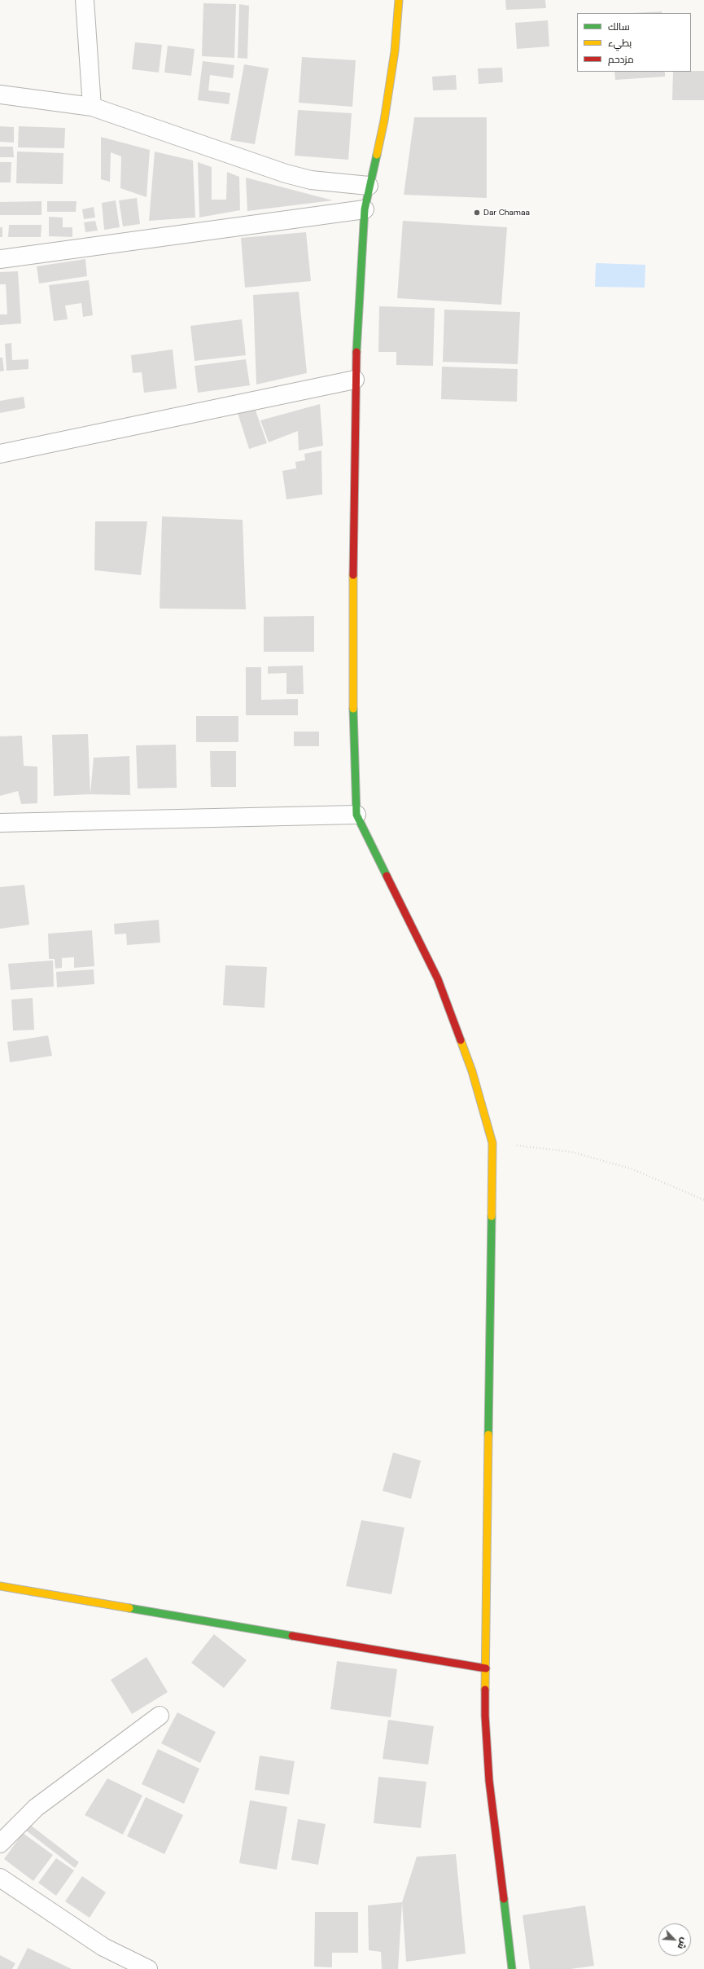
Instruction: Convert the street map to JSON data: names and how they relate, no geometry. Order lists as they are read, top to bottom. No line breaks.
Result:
{"places":["Dar Chamaa"],"legend":["سالك","بطيء","مزدحم"],"north":"bottom right"}
